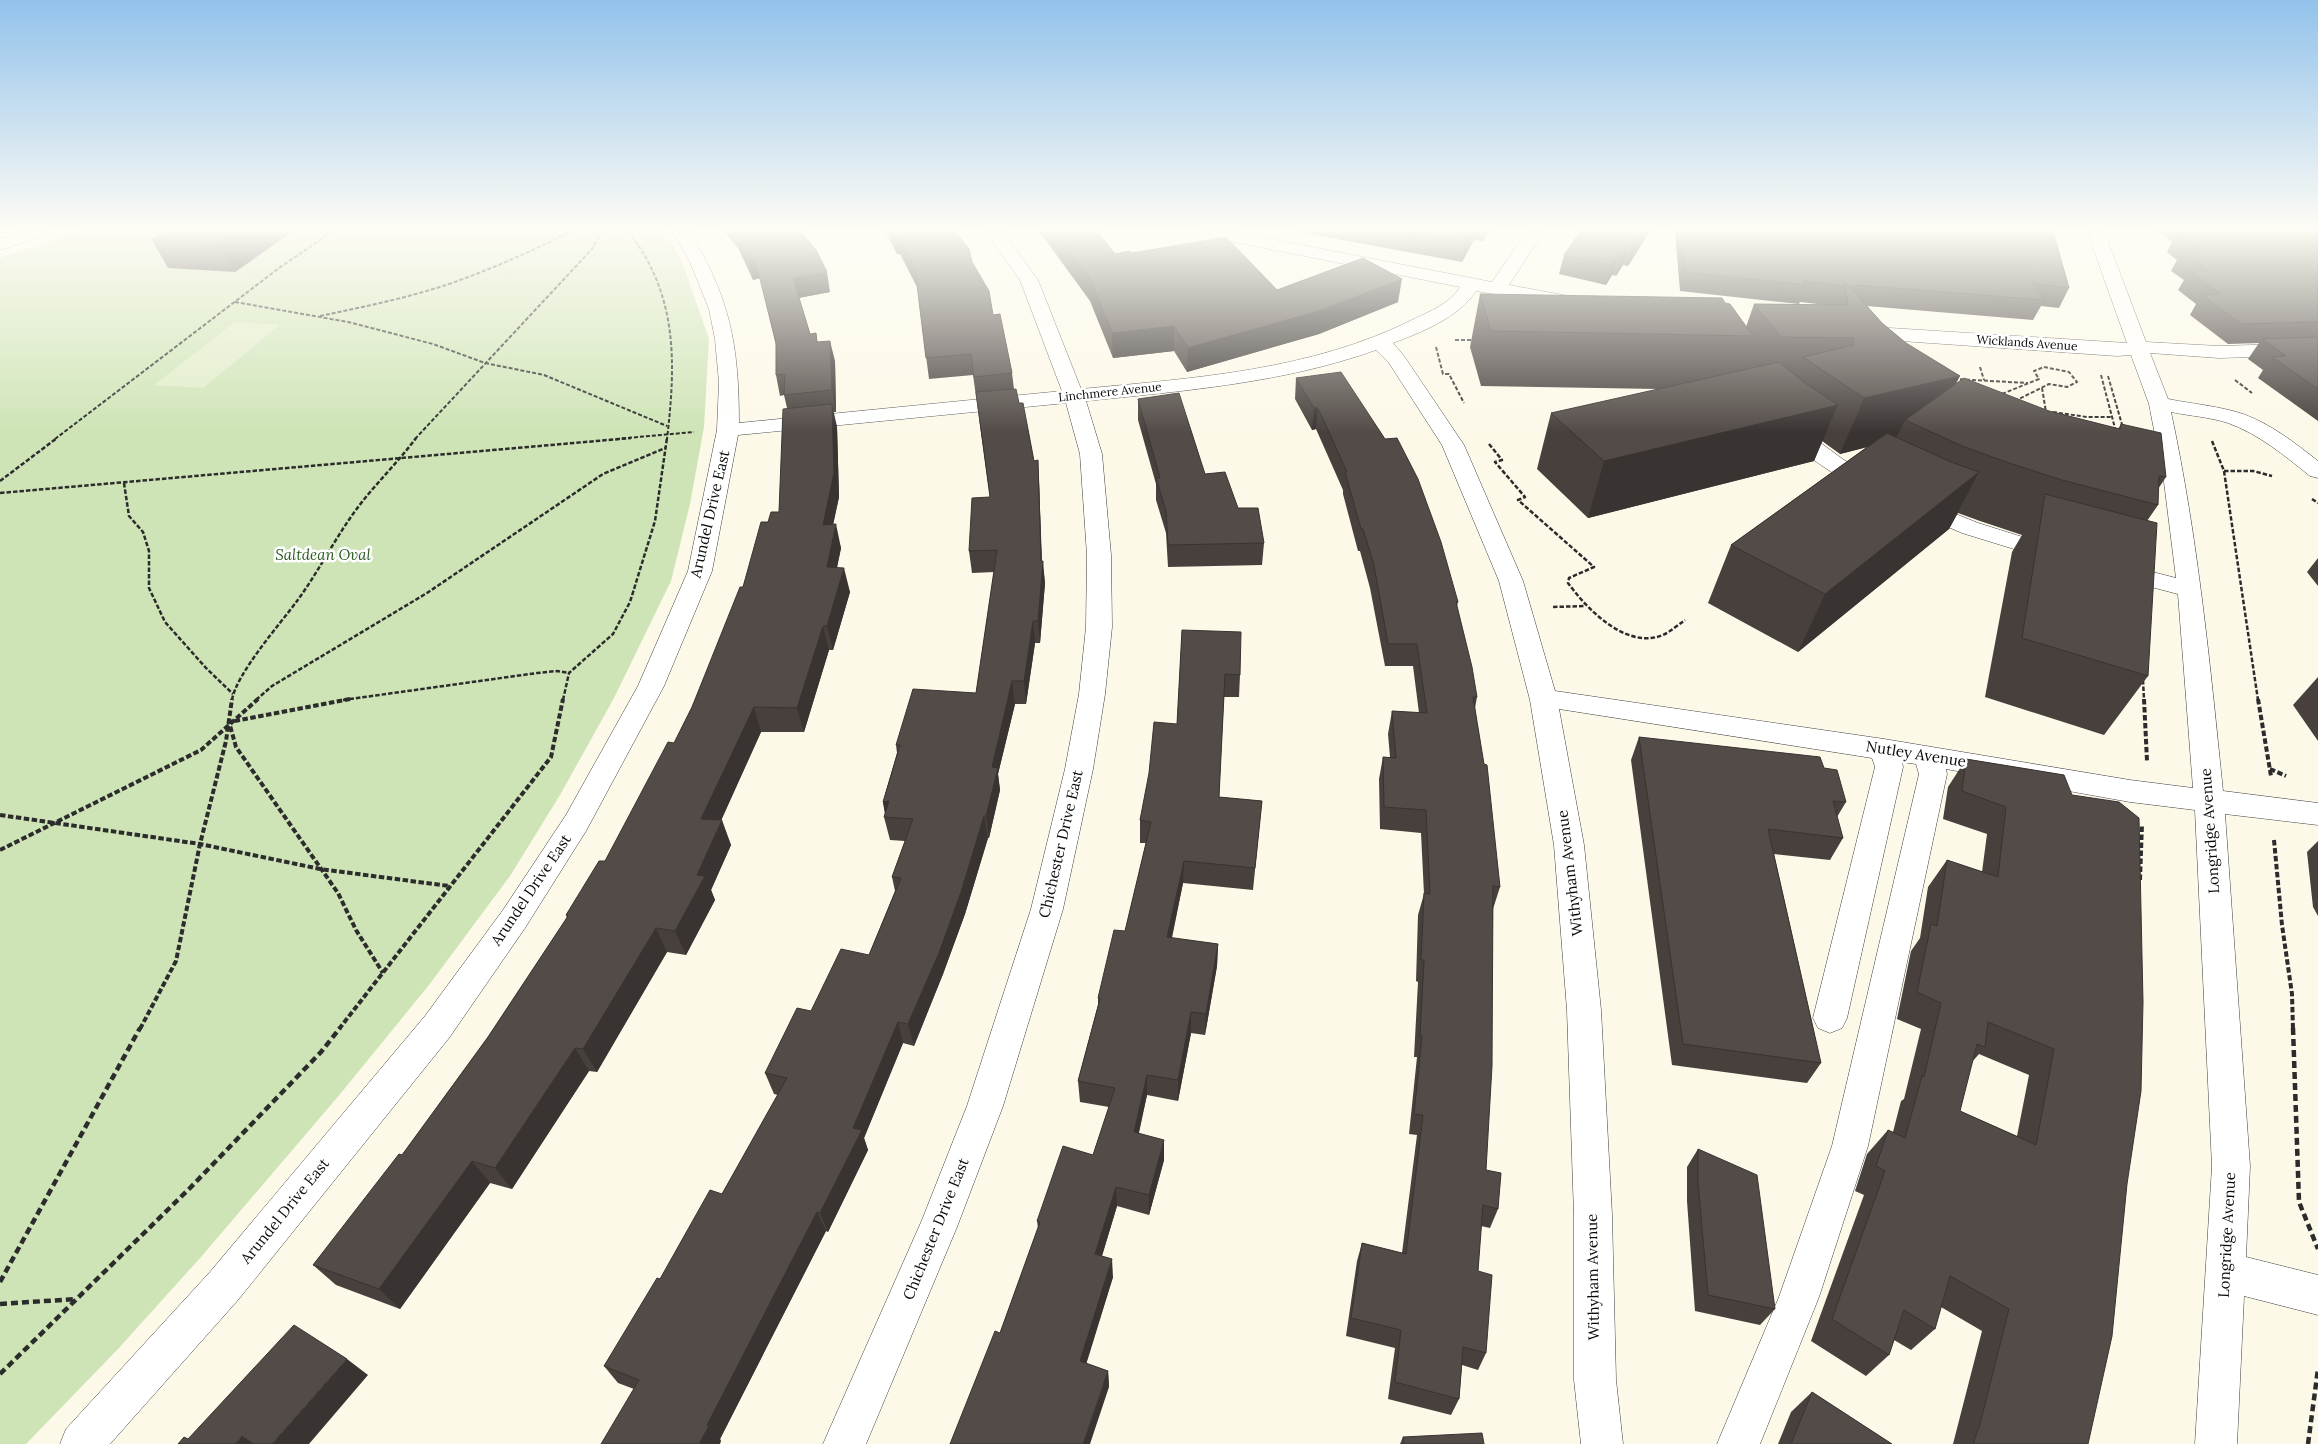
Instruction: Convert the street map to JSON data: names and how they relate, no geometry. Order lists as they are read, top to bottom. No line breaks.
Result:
{"streets":{"street":["Wicklands Avenue","Linchmere Avenue","Arundel Drive East","Nutley Avenue","Longridge Avenue","Chichester Drive East","Withyham Avenue"]},"crossings":[["Wicklands Avenue","Longridge Avenue"],["Linchmere Avenue","Arundel Drive East"],["Linchmere Avenue","Chichester Drive East"],["Linchmere Avenue","Withyham Avenue"],["Nutley Avenue","Longridge Avenue"],["Nutley Avenue","Withyham Avenue"]],"parks":["Saltdean Oval"]}
